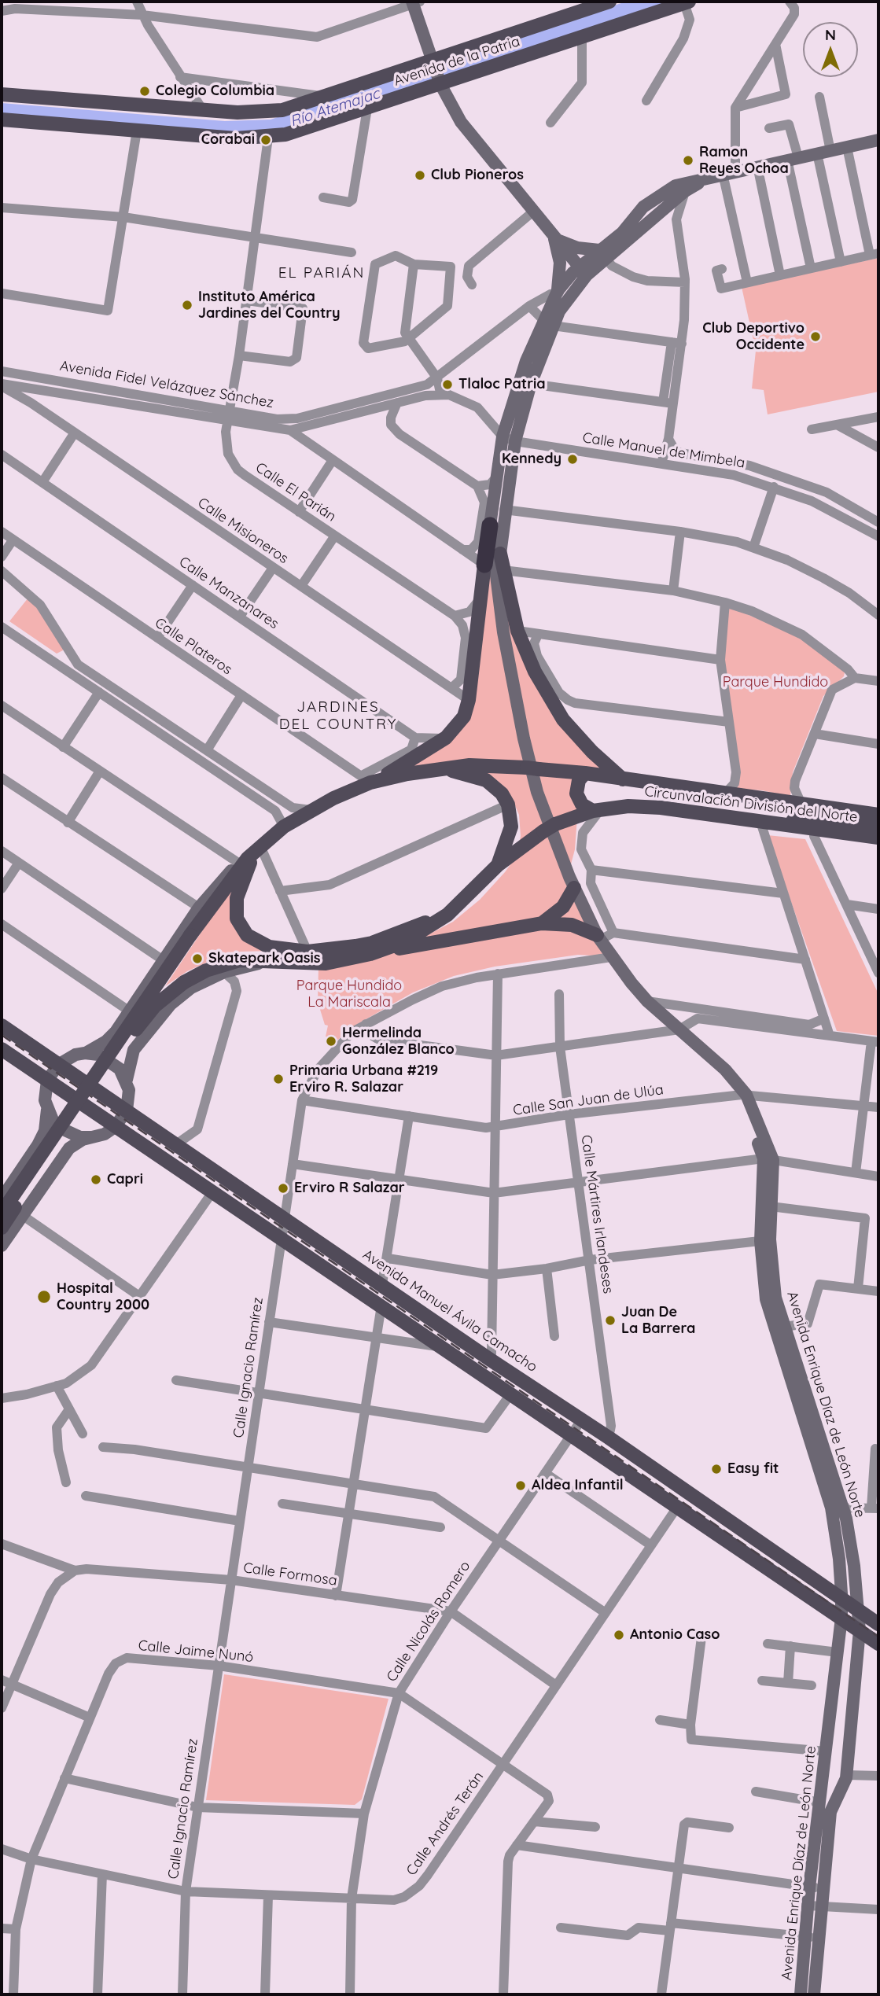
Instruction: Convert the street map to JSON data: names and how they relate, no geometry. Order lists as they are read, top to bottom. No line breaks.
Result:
{"streets":{"main road":["Avenida de la Patria","Circunvalación División del Norte","Avenida Manuel Ávila Camacho","Avenida Enrique Díaz de León Norte"],"street":["Avenida Fidel Velázquez Sánchez","Calle Manuel de Mimbela","Calle El Parián","Calle Misioneros","Calle Manzanares","Calle Plateros","Calle San Juan de Ulúa","Calle Mártires Irlandeses","Calle Ignacio Ramírez","Calle Formosa","Calle Nicolás Romero","Calle Jaime Nunó","Calle Andrés Terán"]},"crossings":[["Avenida de la Patria","Calle El Parián"],["Avenida Fidel Velázquez Sánchez","Calle Manuel de Mimbela"],["Avenida Fidel Velázquez Sánchez","Calle El Parián"],["Avenida Fidel Velázquez Sánchez","Calle Misioneros"],["Calle Manuel de Mimbela","Avenida Enrique Díaz de León Norte"],["Calle Plateros","Circunvalación División del Norte"],["Calle San Juan de Ulúa","Calle Mártires Irlandeses"],["Calle San Juan de Ulúa","Calle Ignacio Ramírez"],["Calle San Juan de Ulúa","Avenida Enrique Díaz de León Norte"],["Calle Mártires Irlandeses","Avenida Manuel Ávila Camacho"],["Avenida Manuel Ávila Camacho","Calle Ignacio Ramírez"],["Avenida Manuel Ávila Camacho","Avenida Enrique Díaz de León Norte"],["Avenida Manuel Ávila Camacho","Calle Nicolás Romero"],["Calle Ignacio Ramírez","Avenida Enrique Díaz de León Norte"],["Calle Ignacio Ramírez","Calle Formosa"],["Calle Ignacio Ramírez","Calle Jaime Nunó"],["Calle Ignacio Ramírez","Calle Andrés Terán"],["Calle Formosa","Calle Nicolás Romero"],["Calle Formosa","Calle Andrés Terán"],["Calle Nicolás Romero","Calle Jaime Nunó"],["Calle Nicolás Romero","Calle Andrés Terán"],["Calle Jaime Nunó","Calle Andrés Terán"]],"districts":["EL PARIÁN","JARDINES DEL COUNTRY"],"water":["Río Atemajac"],"parks":["Parque Hundido","Parque Hundido La Mariscala"],"places":["Colegio Columbia","Corabai","Ramon Reyes Ochoa","Club Pioneros","Instituto América Jardines del Country","Club Deportivo Occidente","Tlaloc Patria","Kennedy","Skatepark Oasis","Hermelinda González Blanco","Primaria Urbana #219 Erviro R. Salazar","Capri","Erviro R Salazar","Hospital Country 2000","Juan De La Barrera","Easy fit","Aldea Infantil","Antonio Caso"],"north":"top"}
